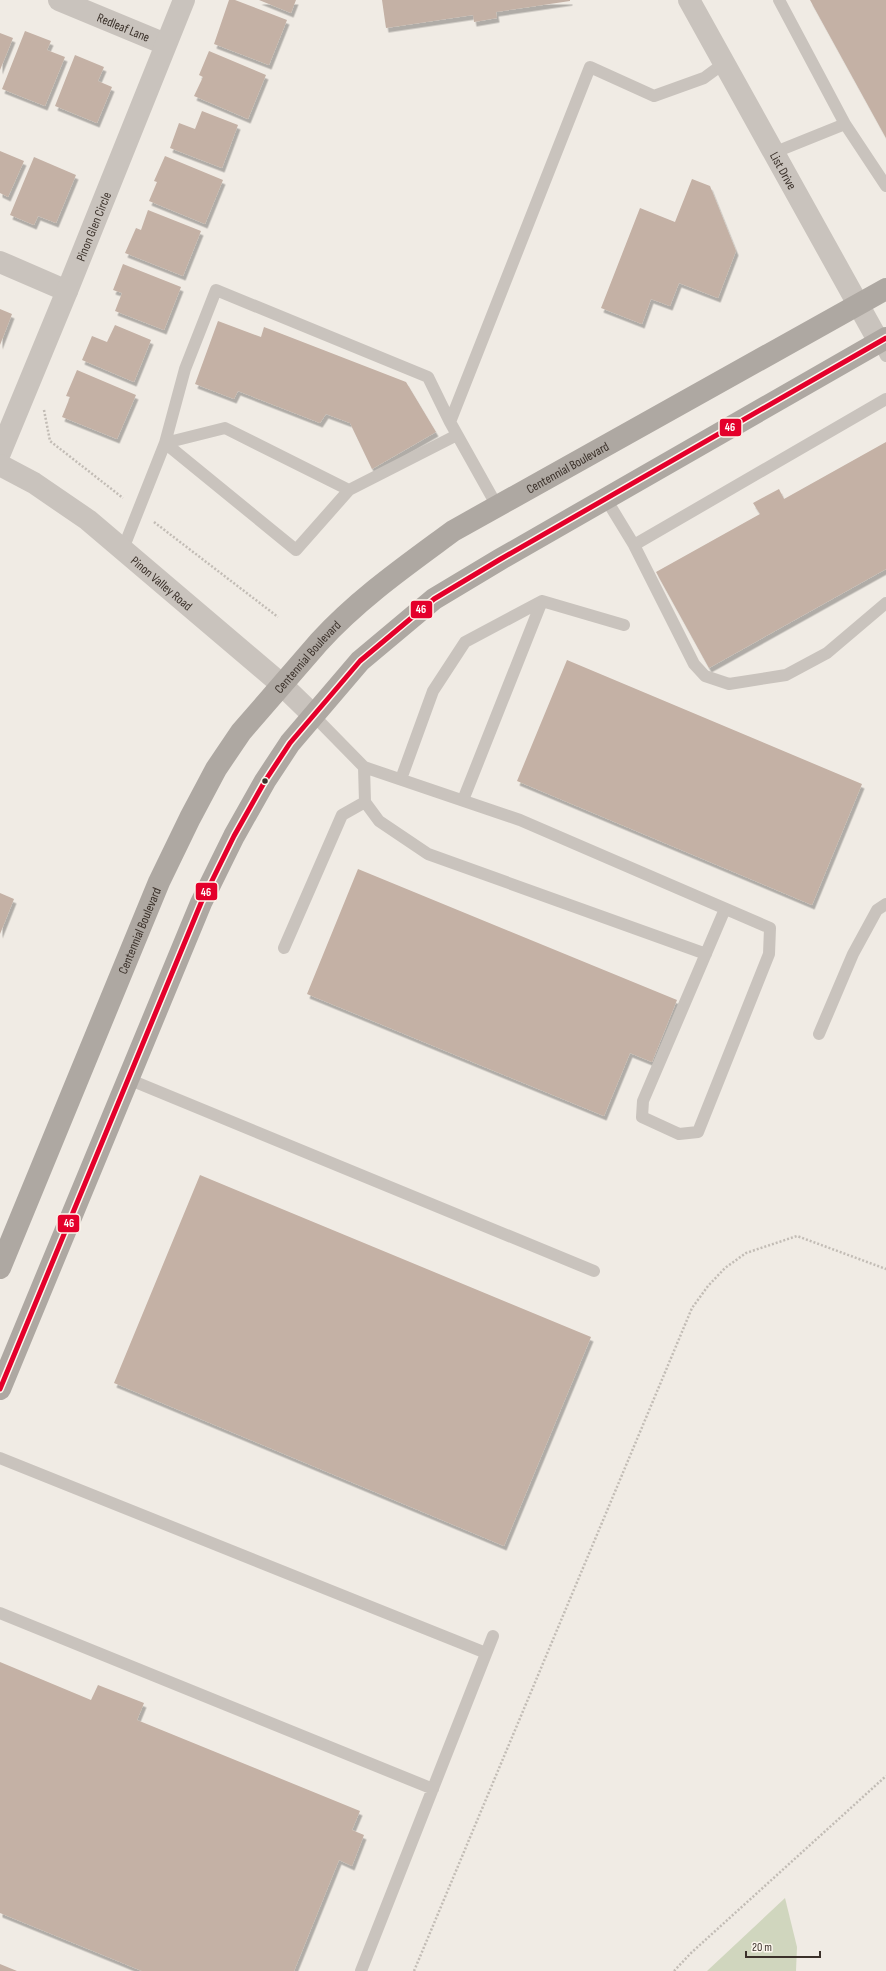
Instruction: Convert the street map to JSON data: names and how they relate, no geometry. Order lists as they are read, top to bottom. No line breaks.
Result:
{"streets":{"main road":["Centennial Boulevard"],"street":["Redleaf Lane","List Drive","Pinon Glen Circle","Pinon Valley Road"]},"crossings":[["Redleaf Lane","Pinon Glen Circle"],["List Drive","Centennial Boulevard"],["Centennial Boulevard","Pinon Valley Road"]],"lines":["transit line 46"],"scale_bar":"20 m"}
